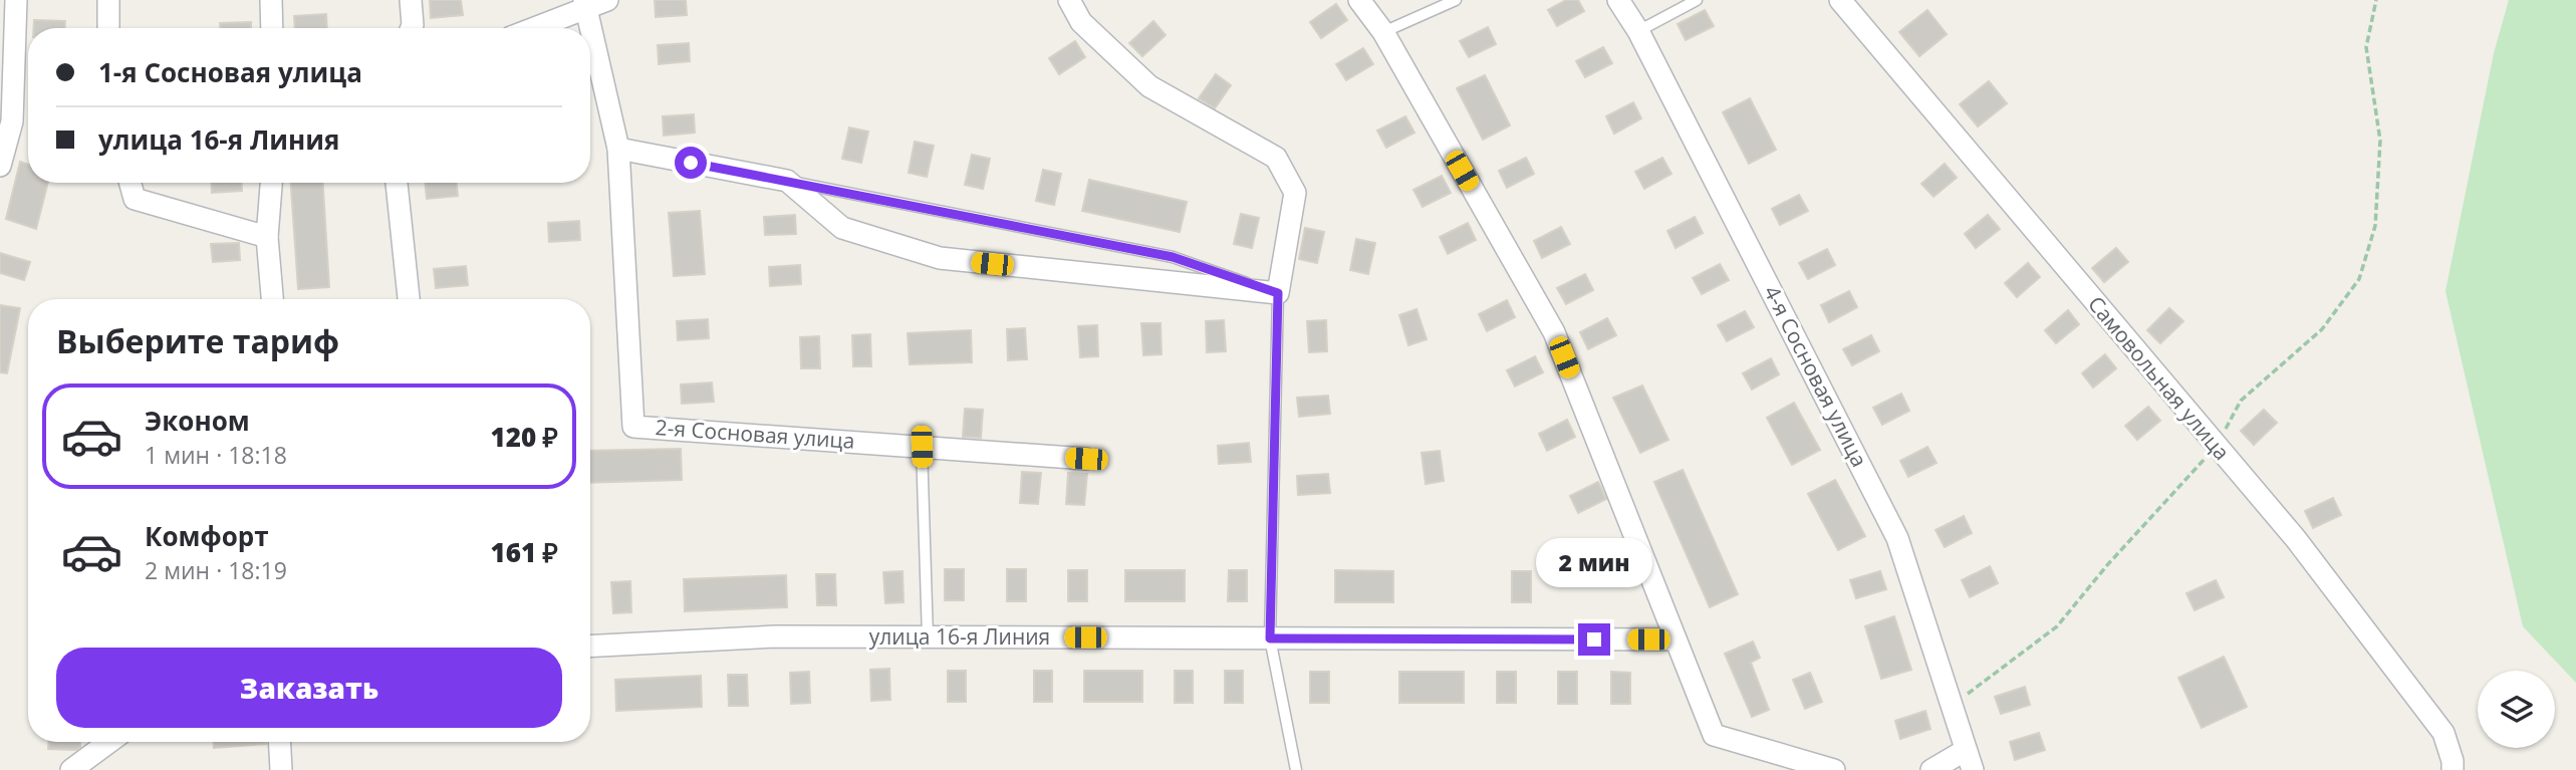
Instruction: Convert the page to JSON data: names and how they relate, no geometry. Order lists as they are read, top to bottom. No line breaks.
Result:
{"streets":{"street":["4-я Сосновая улица","Самовольная улица","2-я Сосновая улица","улица 16-я Линия"]},"page":{"banner":["1-я Сосновая улица","улица 16-я Линия"],"heading":"Выберите тариф","list":[{"name":"Эконом","note":"1 мин · 18:18","value":"120 ₽"},{"name":"Комфорт","note":"2 мин · 18:19","value":"161 ₽"}],"bubble":"2 мин","buttons":"Заказать"}}
